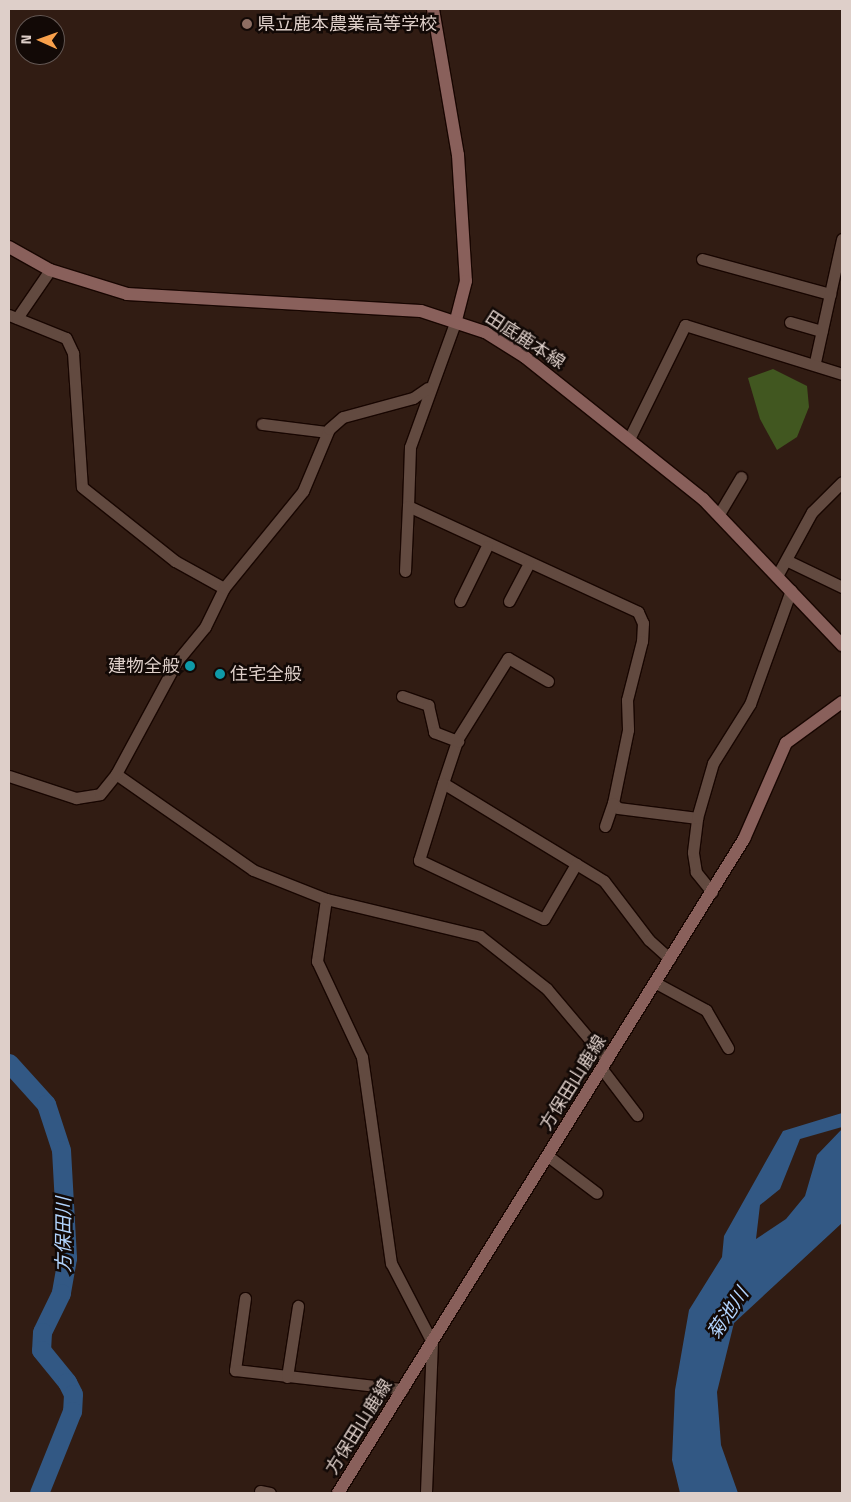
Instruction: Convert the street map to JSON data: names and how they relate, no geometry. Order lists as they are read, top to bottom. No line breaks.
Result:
{"streets":{"main road":["田底鹿本線","方保田山鹿線"]},"water":["方保田川","菊池川"],"places":["県立鹿本農業高等学校","建物全般","住宅全般"],"north":"left"}
